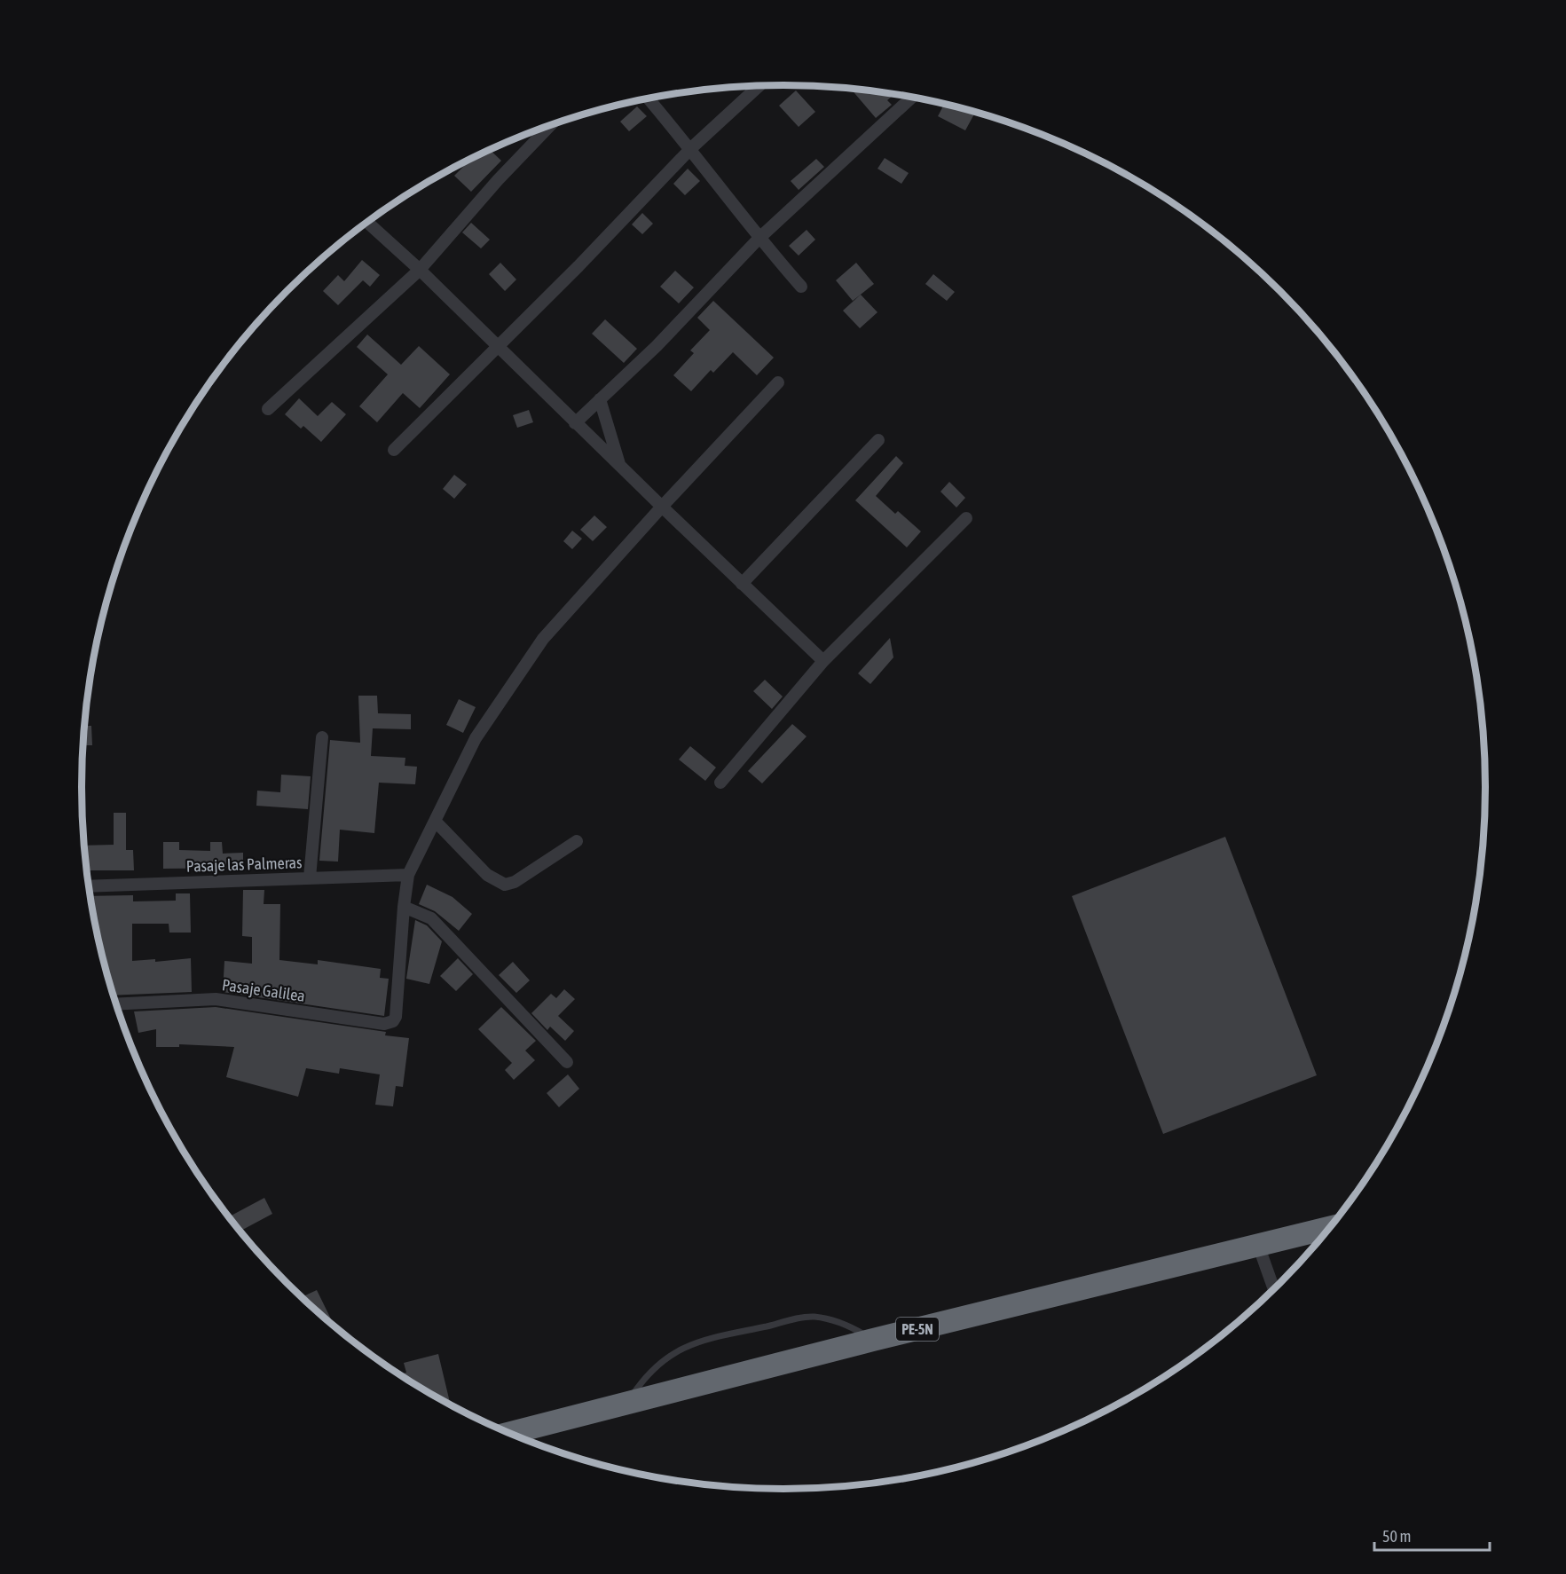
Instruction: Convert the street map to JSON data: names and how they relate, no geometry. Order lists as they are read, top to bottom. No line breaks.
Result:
{"streets":{"highway":["PE-5N"],"street":["Pasaje las Palmeras","Pasaje Galilea"]},"scale_bar":"50 m"}
